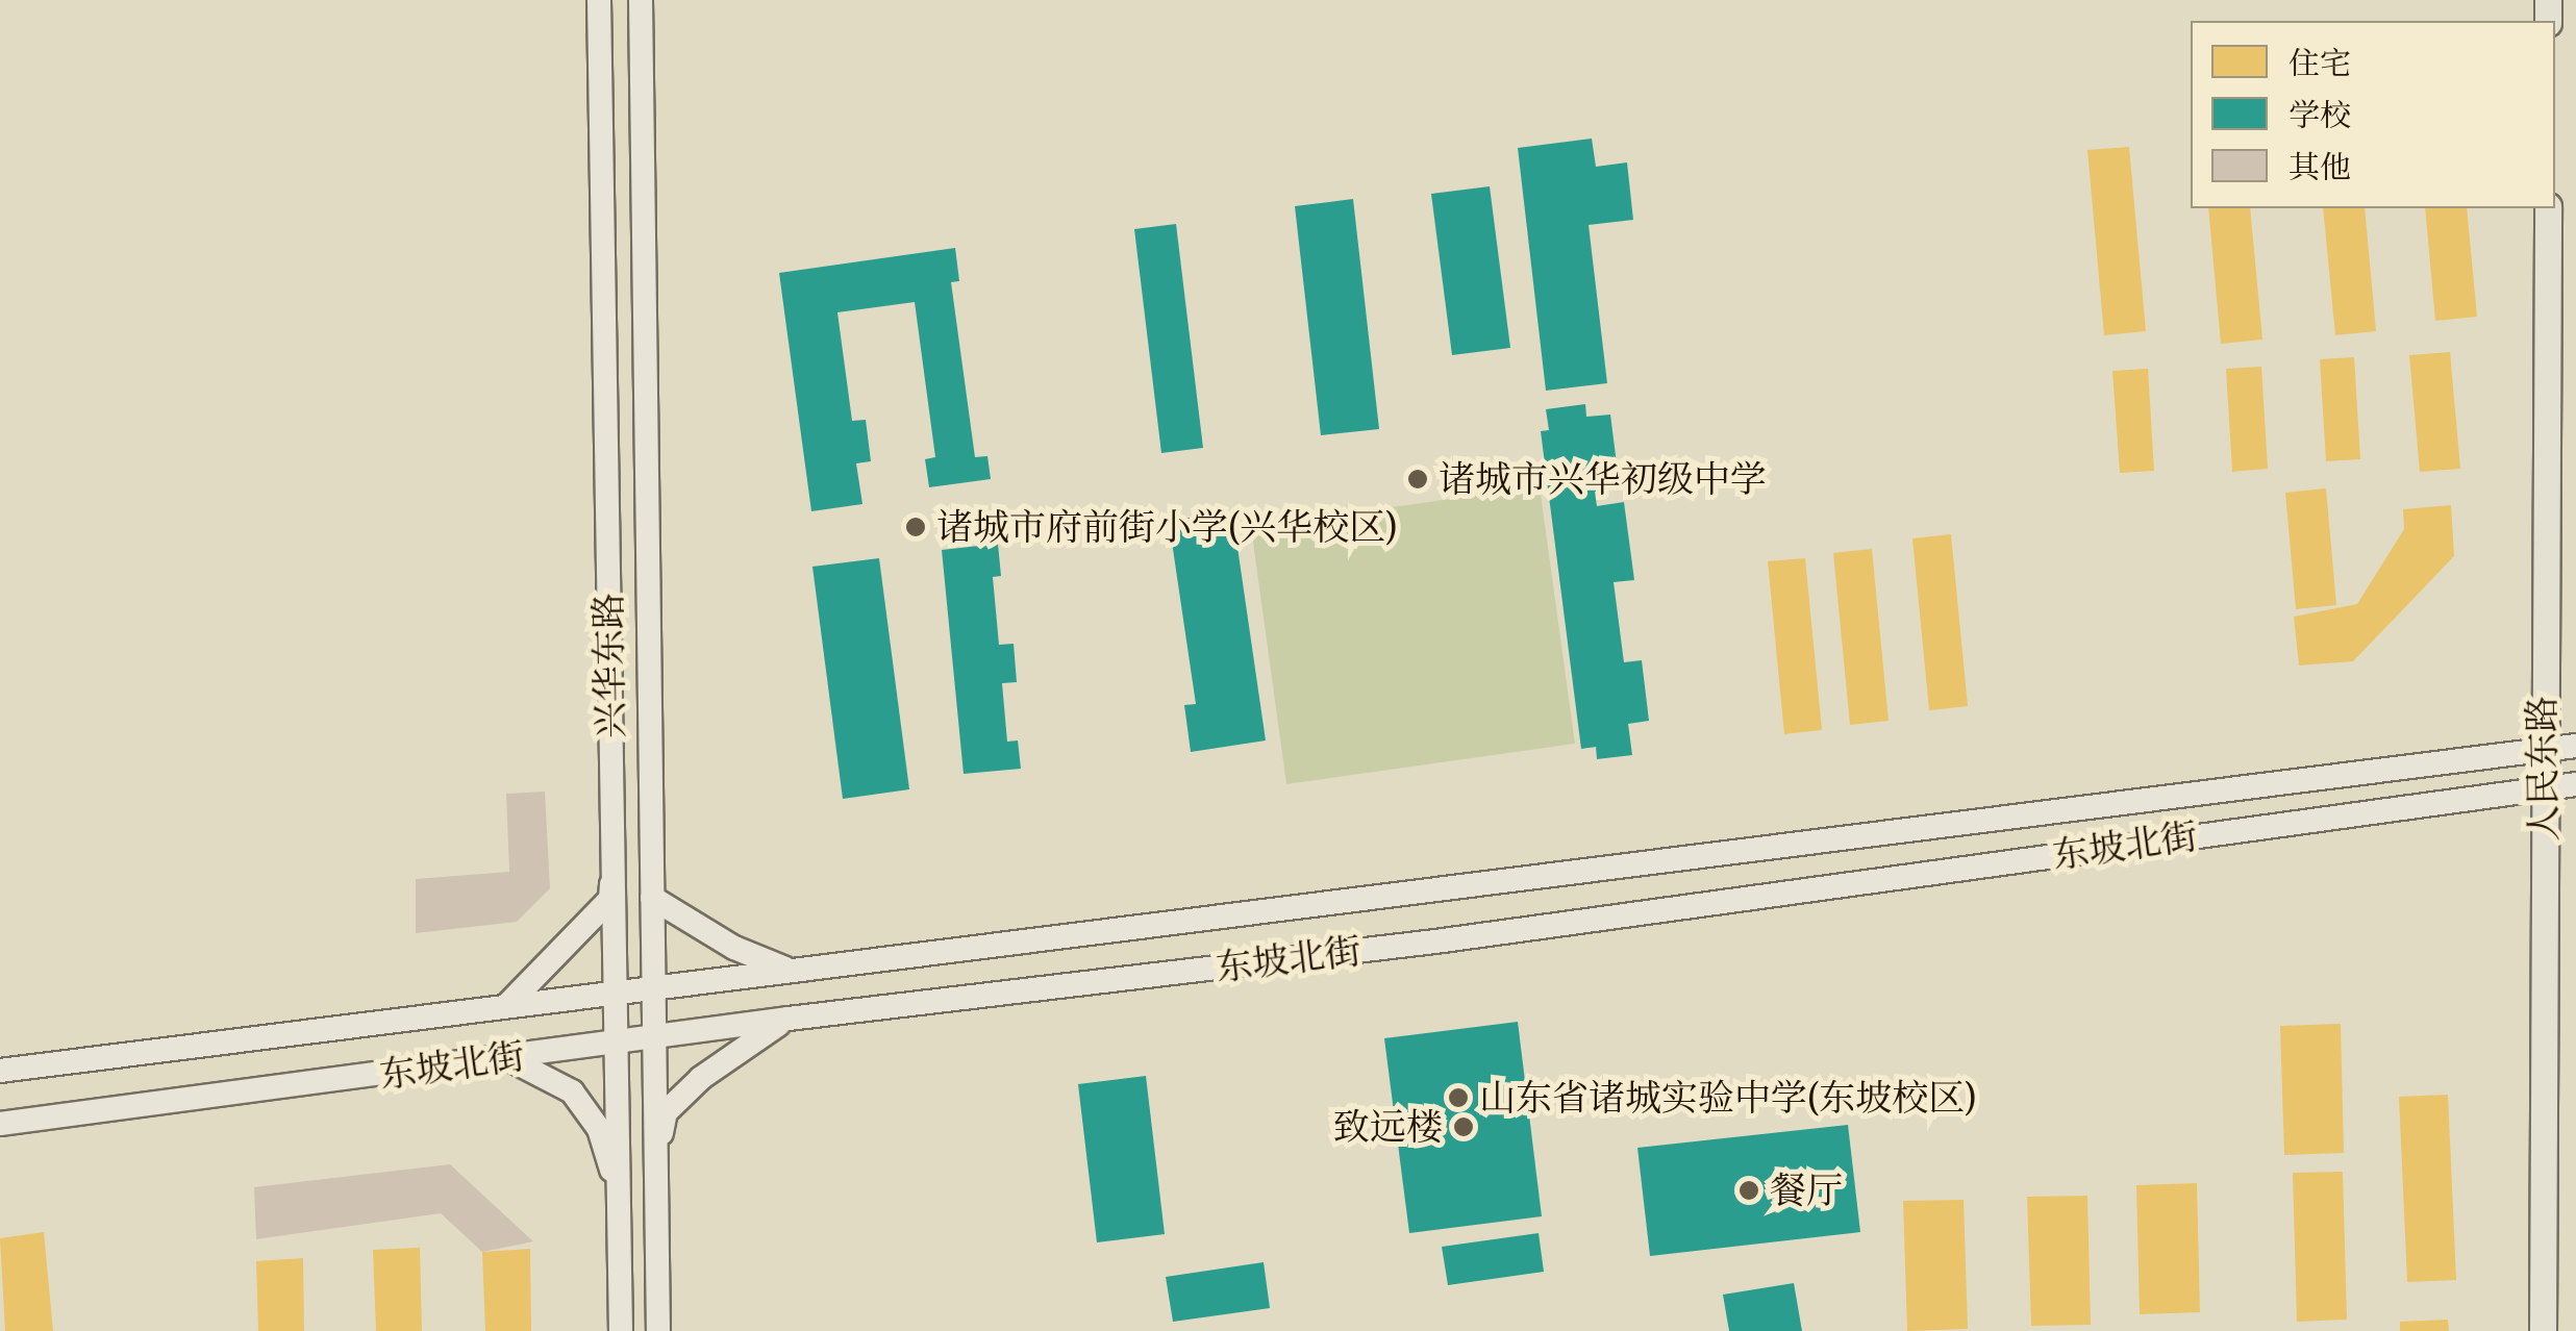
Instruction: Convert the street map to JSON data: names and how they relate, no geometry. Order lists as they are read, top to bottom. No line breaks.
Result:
{"streets":{"main road":["兴华东路","人民东路","东坡北街"]},"crossings":[["兴华东路","东坡北街"],["人民东路","东坡北街"]],"places":["诸城市兴华初级中学","诸城市府前街小学(兴华校区)","山东省诸城实验中学(东坡校区)","致远楼","餐厅"],"legend":["住宅","学校","其他"]}
